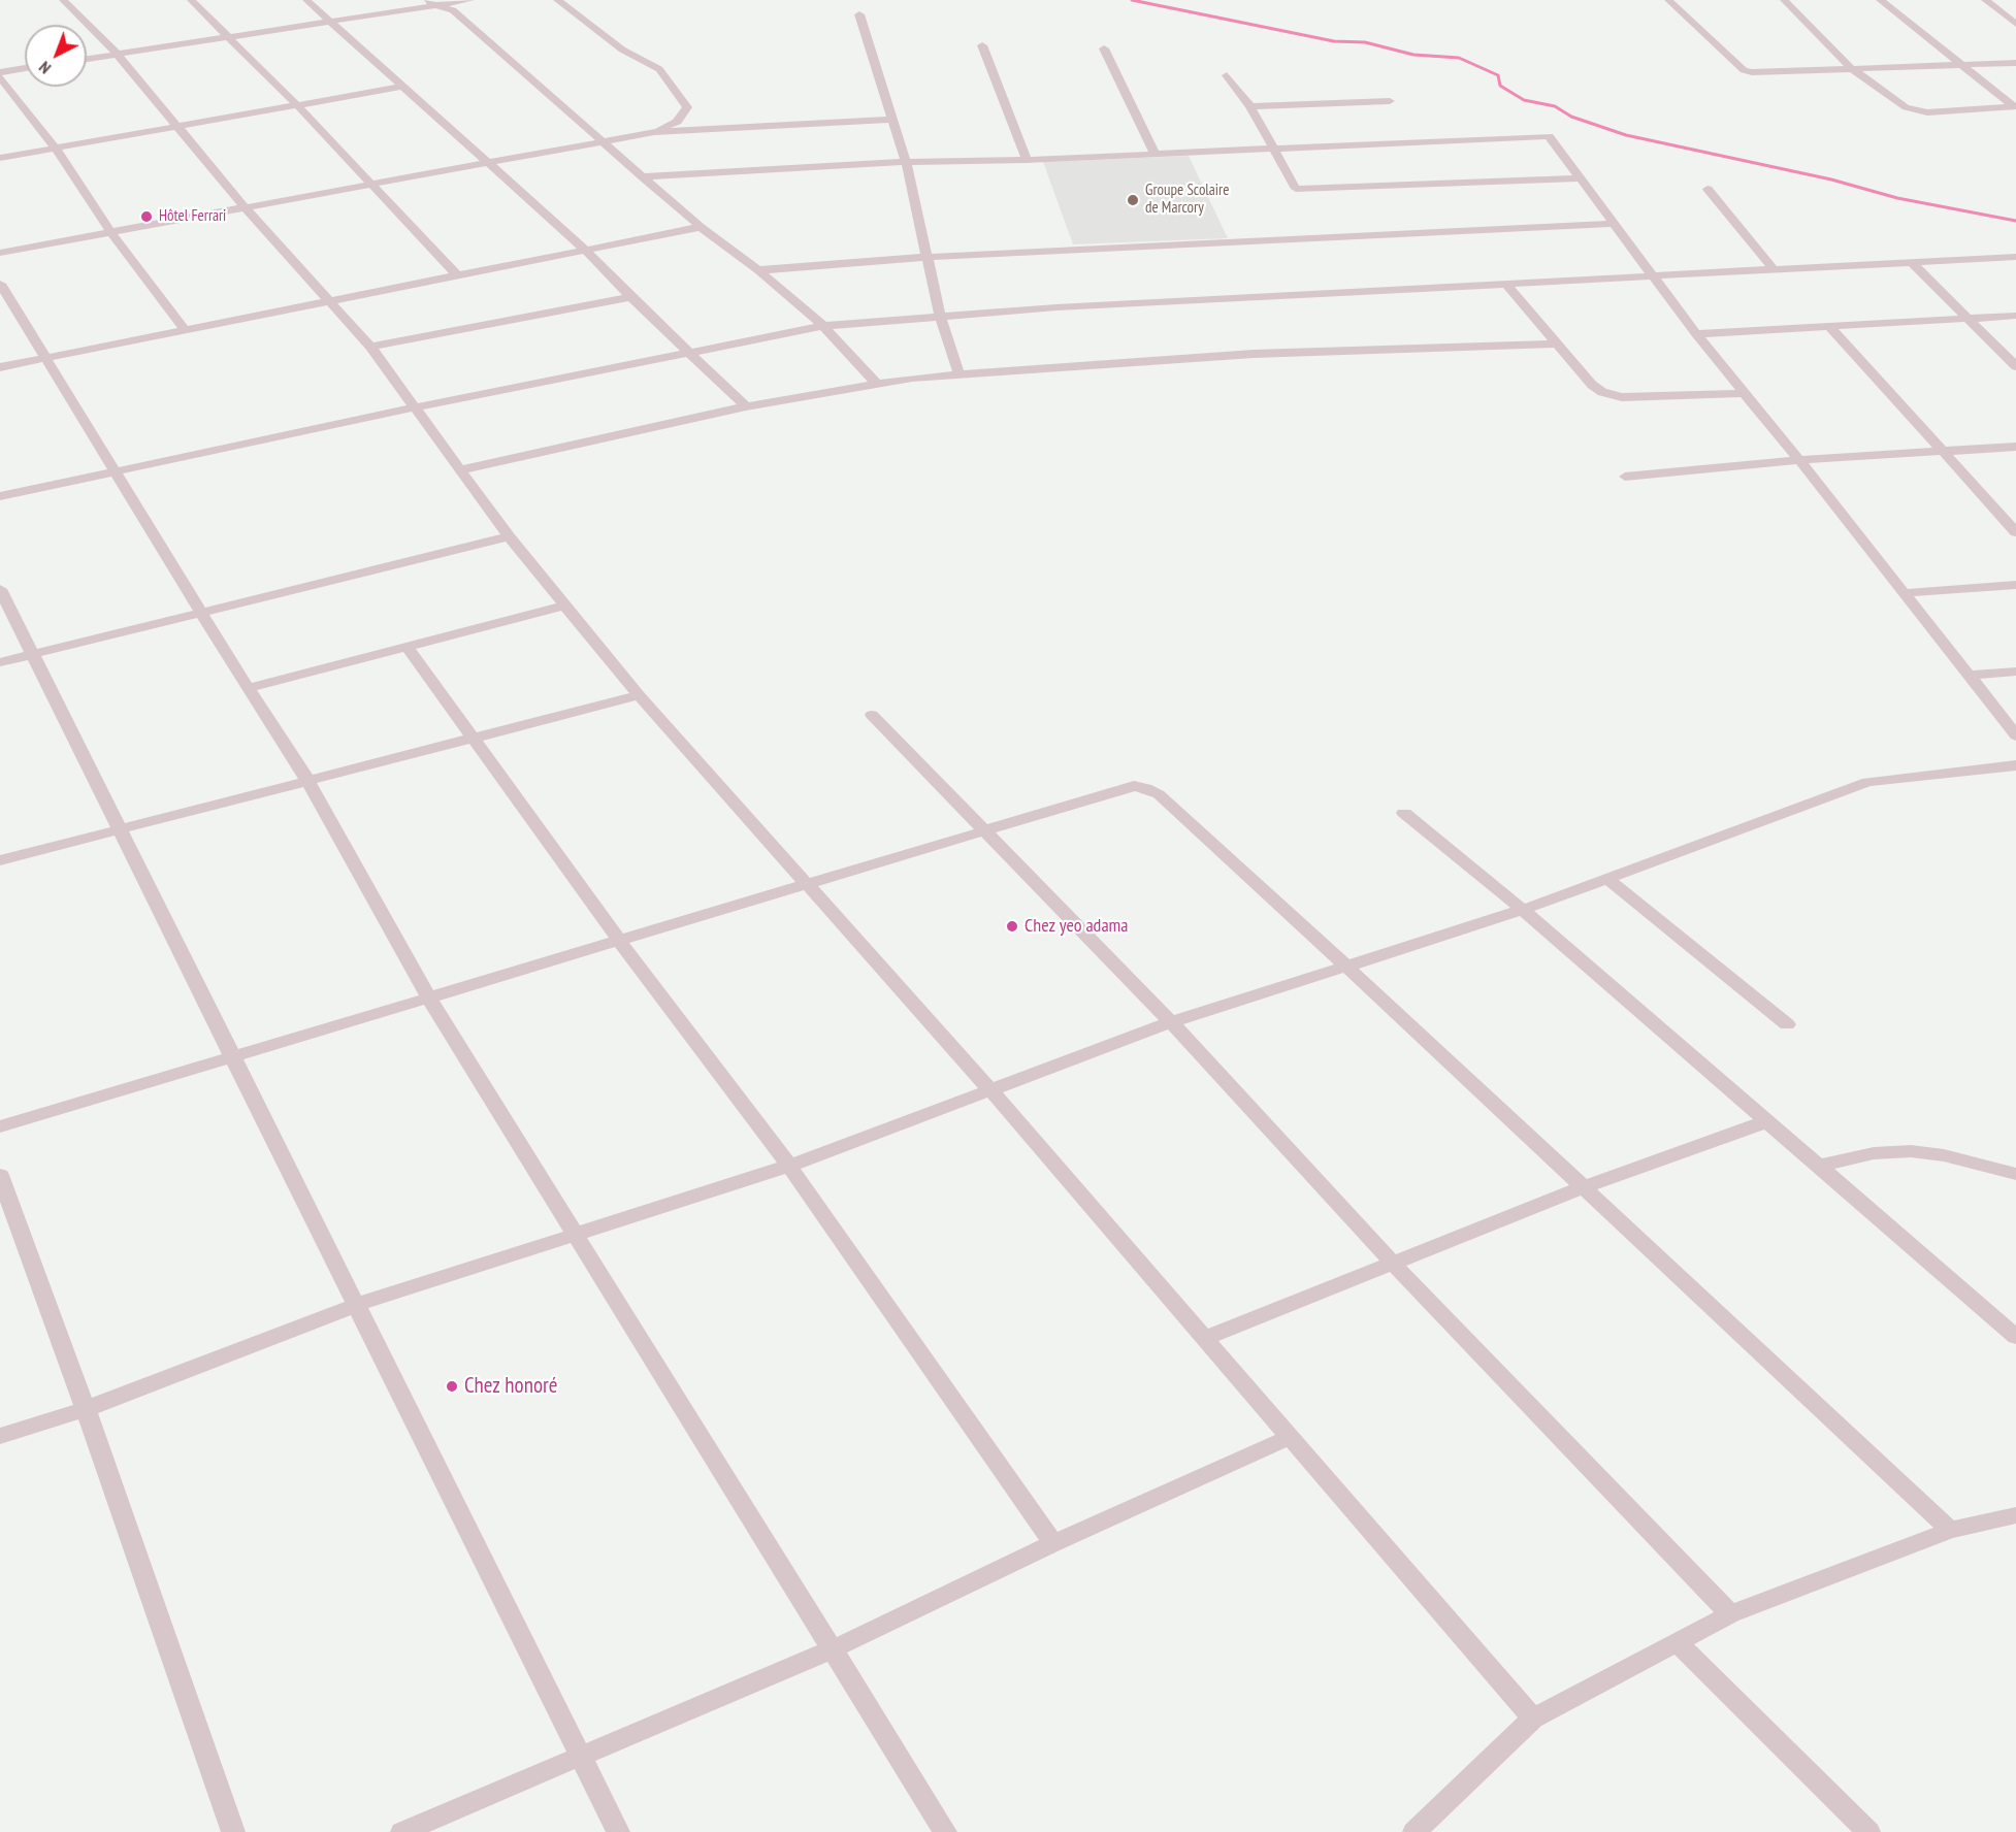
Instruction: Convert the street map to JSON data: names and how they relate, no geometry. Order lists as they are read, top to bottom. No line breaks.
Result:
{"places":["Groupe Scolaire de Marcory","Hôtel Ferrari","Chez yeo adama","Chez honoré"],"north":"bottom left"}
